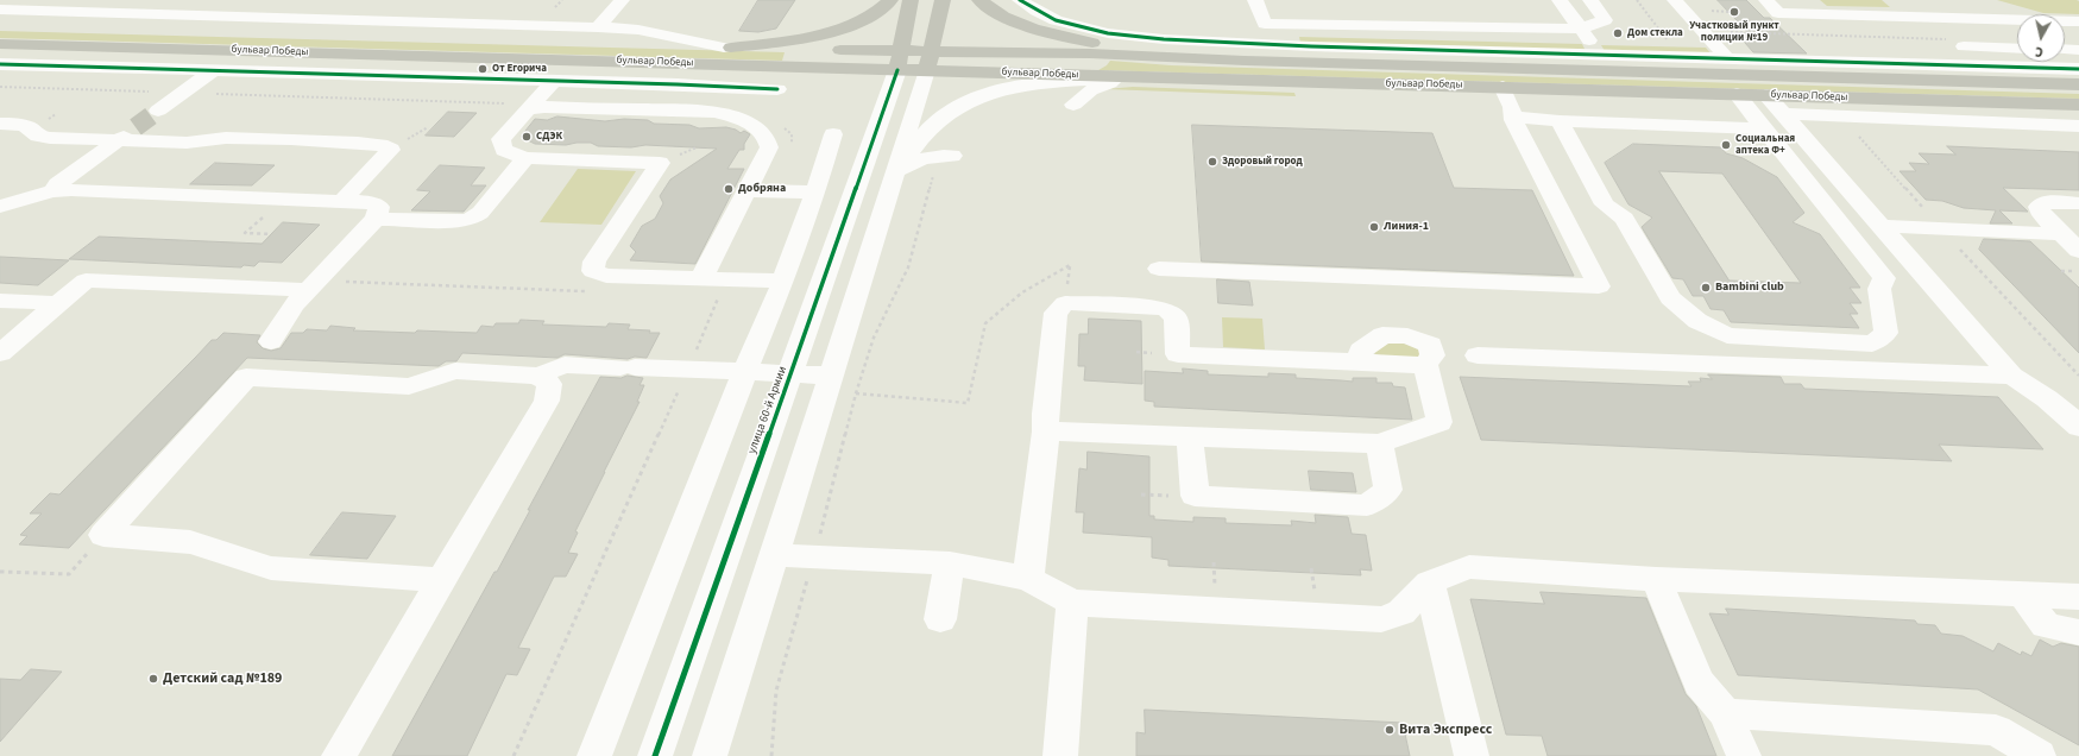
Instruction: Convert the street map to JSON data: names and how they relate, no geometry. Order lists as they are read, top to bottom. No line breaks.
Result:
{"streets":{"main road":["бульвар Победы","улица 60-й Армии"]},"crossings":[["бульвар Победы","улица 60-й Армии"]],"places":["Участковый пункт полиции №19","Дом стекла","От Егорича","СДЭК","Социальная аптека Ф+","Здоровый город","Добряна","Линия-1","Bambini club","Детский сад №189","Вита Экспресс"],"north":"bottom"}
